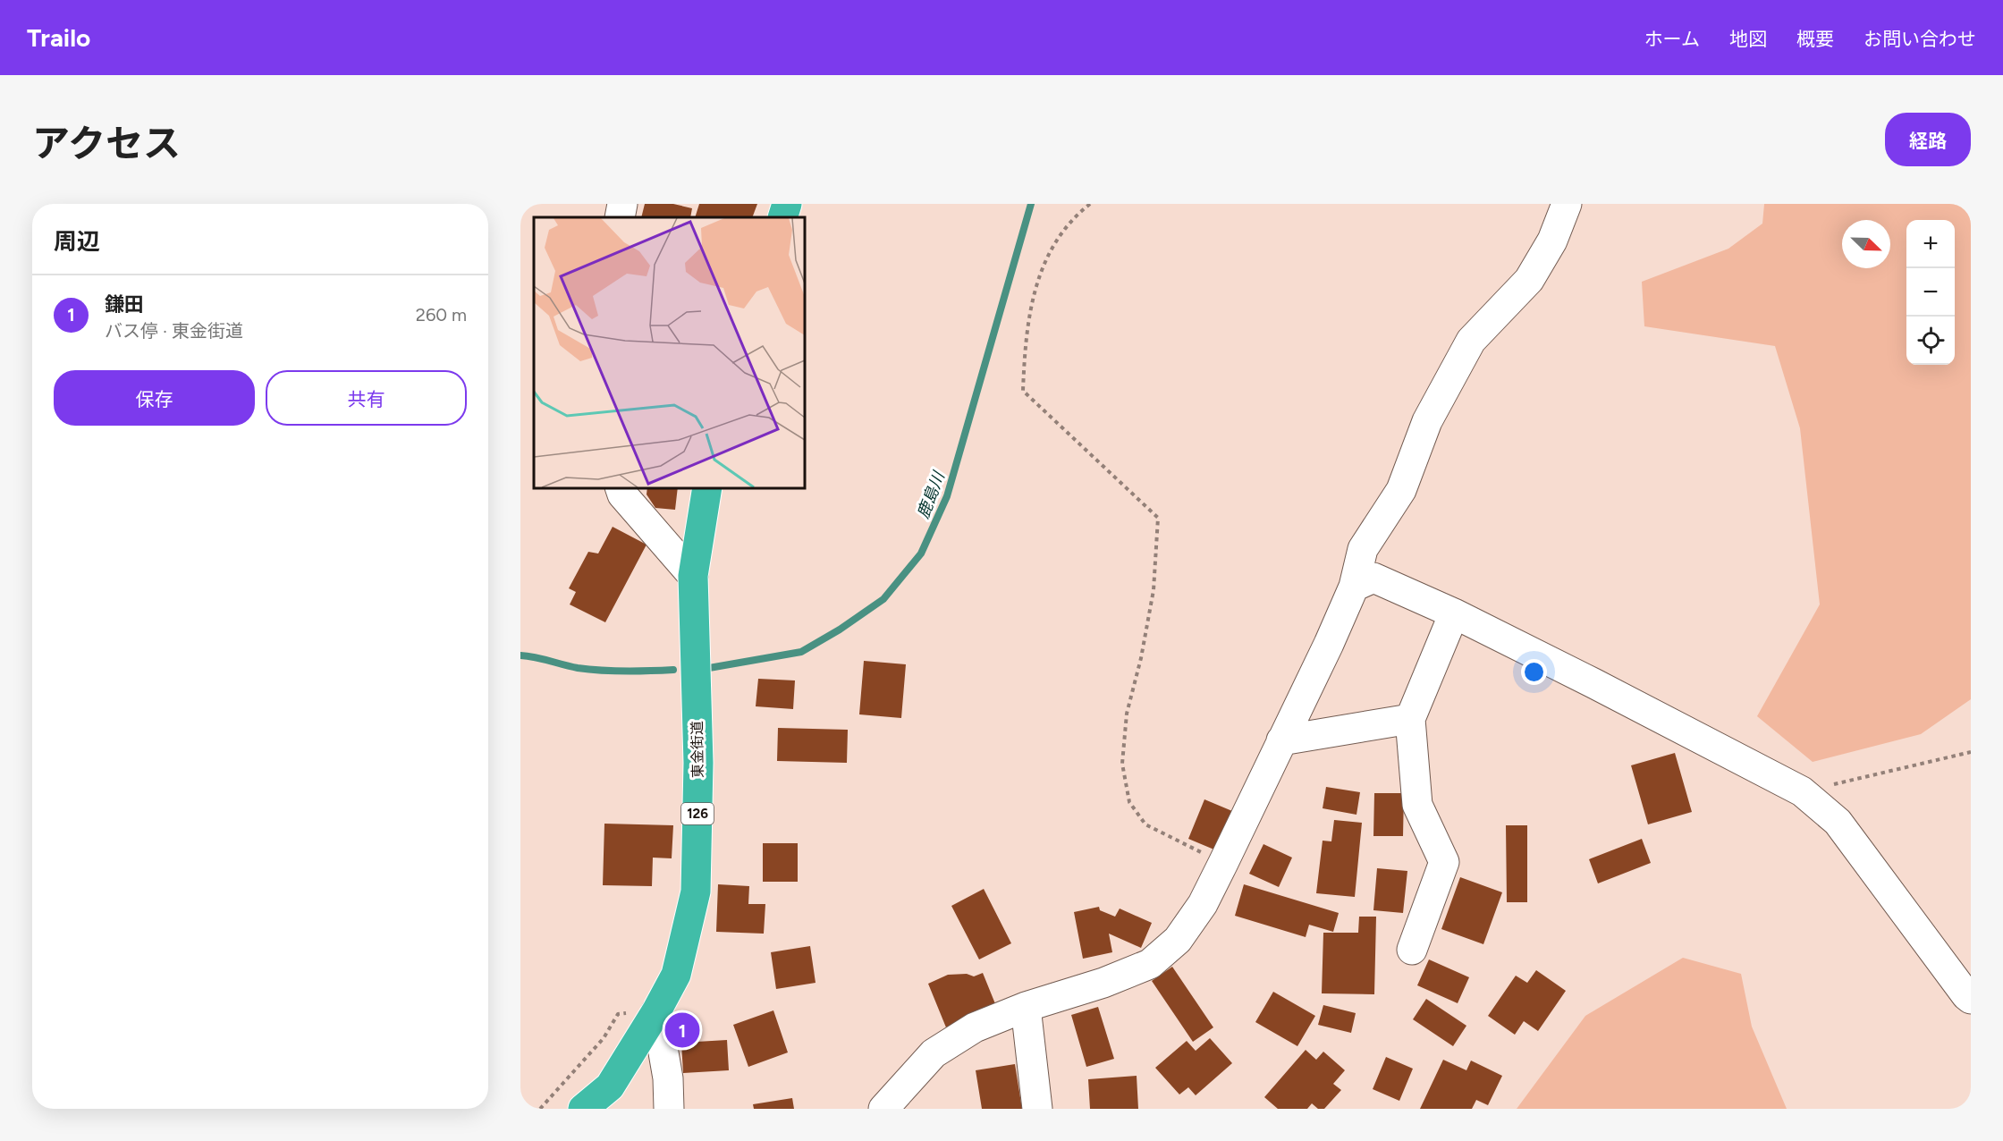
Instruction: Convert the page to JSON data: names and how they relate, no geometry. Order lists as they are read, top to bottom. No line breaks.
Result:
{"streets":{"highway":["東金街道","126"]},"water":["鹿島川"],"north":"bottom right","page":{"header":"Trailo","nav":["ホーム","地図","概要","お問い合わせ"],"title":"アクセス","buttons":["経路",["保存","共有"]],"heading":"周辺","map_buttons":["+","−"],"list":[{"mark":"1","name":"鎌田","note":"バス停 · 東金街道","value":"260 m"}],"pins":"1"}}
